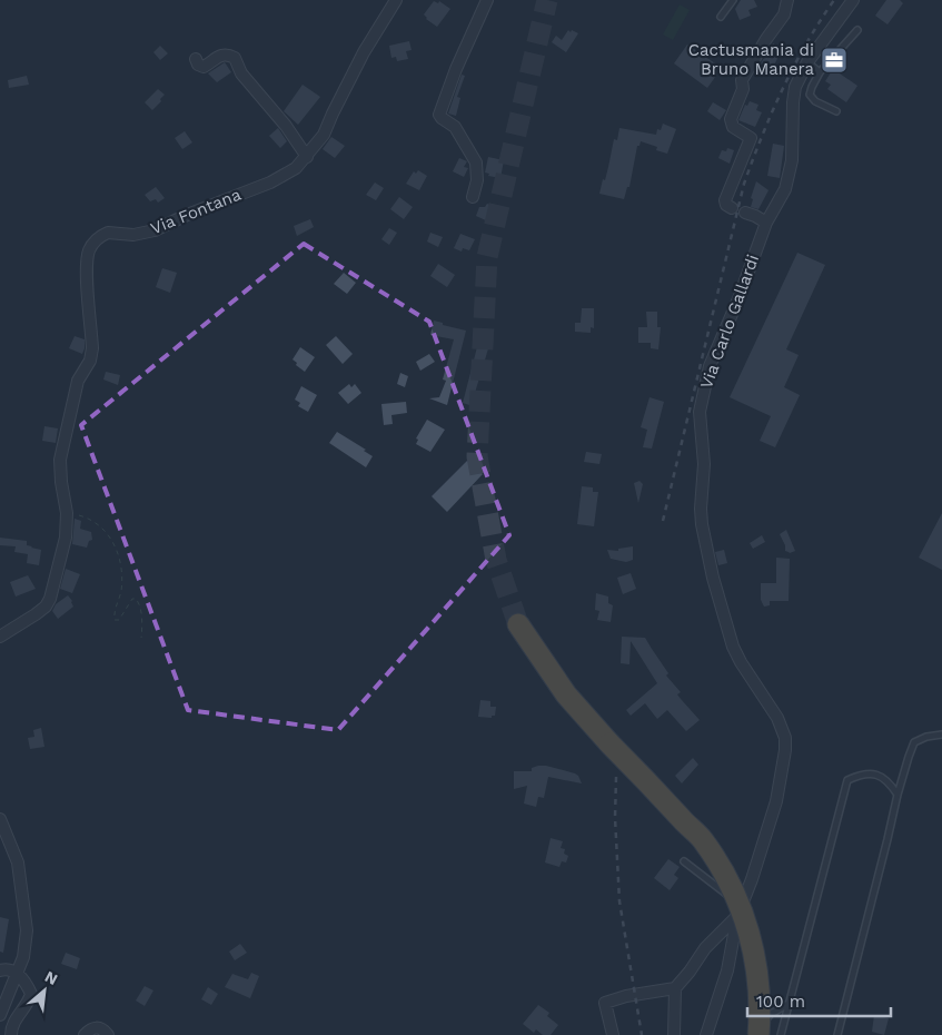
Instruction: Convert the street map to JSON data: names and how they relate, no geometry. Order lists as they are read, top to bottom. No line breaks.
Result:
{"streets":{"street":["Via Fontana","Via Carlo Gallardi"]},"places":{"office":["Cactusmania di Bruno Manera"]},"scale_bar":"100 m","north":"top right"}
